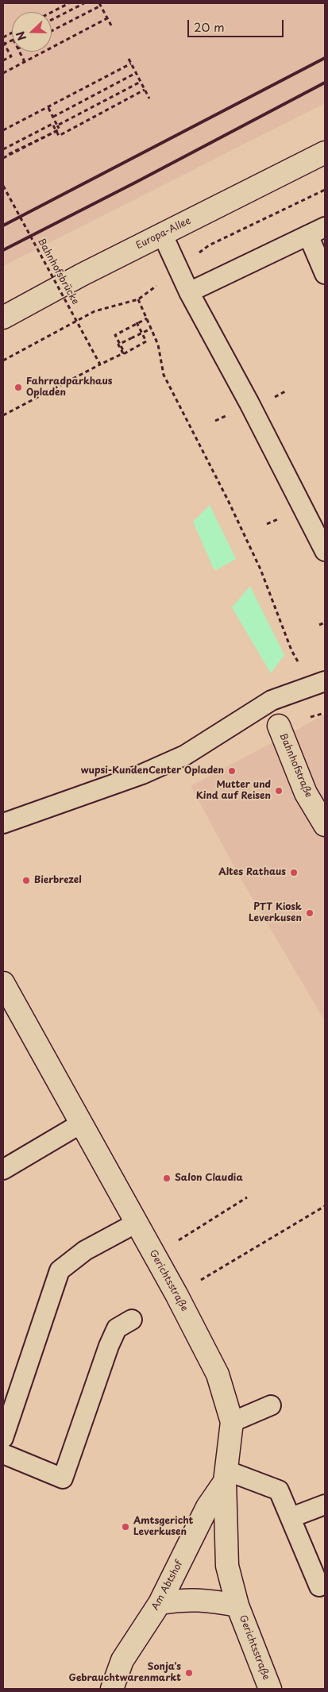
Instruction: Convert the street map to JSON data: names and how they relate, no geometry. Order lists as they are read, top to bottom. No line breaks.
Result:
{"streets":{"street":["Europa-Allee","Bahnhofstraße","Gerichtsstraße","Am Abtshof"],"path":["Bahnhofsbrücke"]},"crossings":[["Gerichtsstraße","Am Abtshof"]],"places":["Fahrradparkhaus Opladen","wupsi-KundenCenter Opladen","Mutter und Kind auf Reisen","Altes Rathaus","Bierbrezel","PTT Kiosk Leverkusen","Salon Claudia","Amtsgericht Leverkusen","Sonja's Gebrauchtwarenmarkt"],"scale_bar":"20 m","north":"left"}
